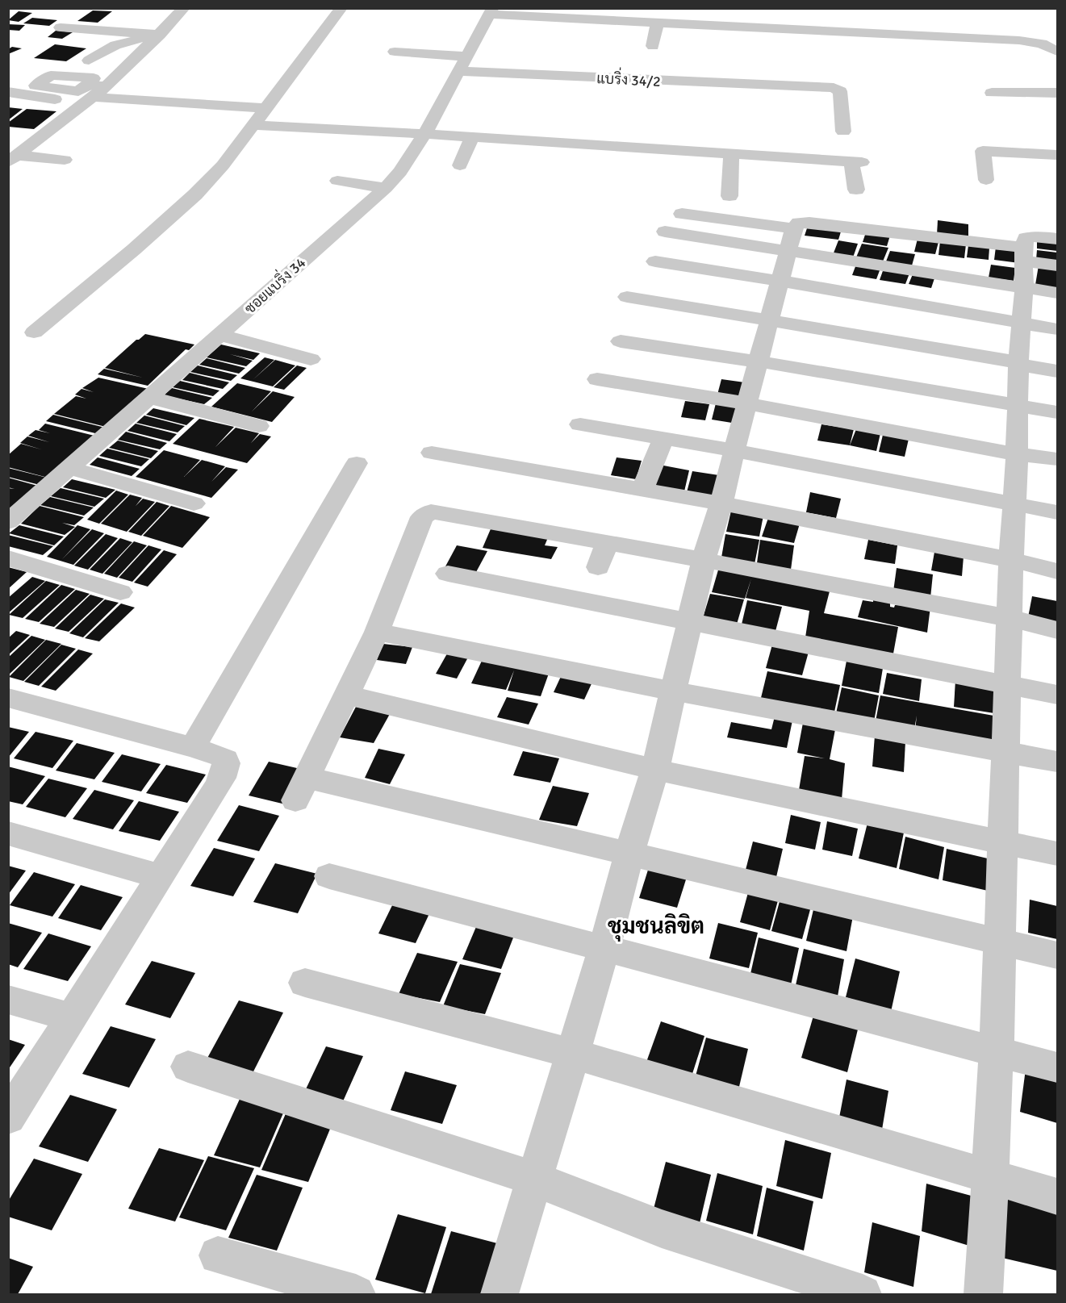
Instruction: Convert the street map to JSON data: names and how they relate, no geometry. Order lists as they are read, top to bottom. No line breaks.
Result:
{"streets":{"street":["แบริ่ง 34/2","ซอยแบริ่ง 34"]},"crossings":[["แบริ่ง 34/2","ซอยแบริ่ง 34"]],"districts":["ชุมชนลิขิต"]}
